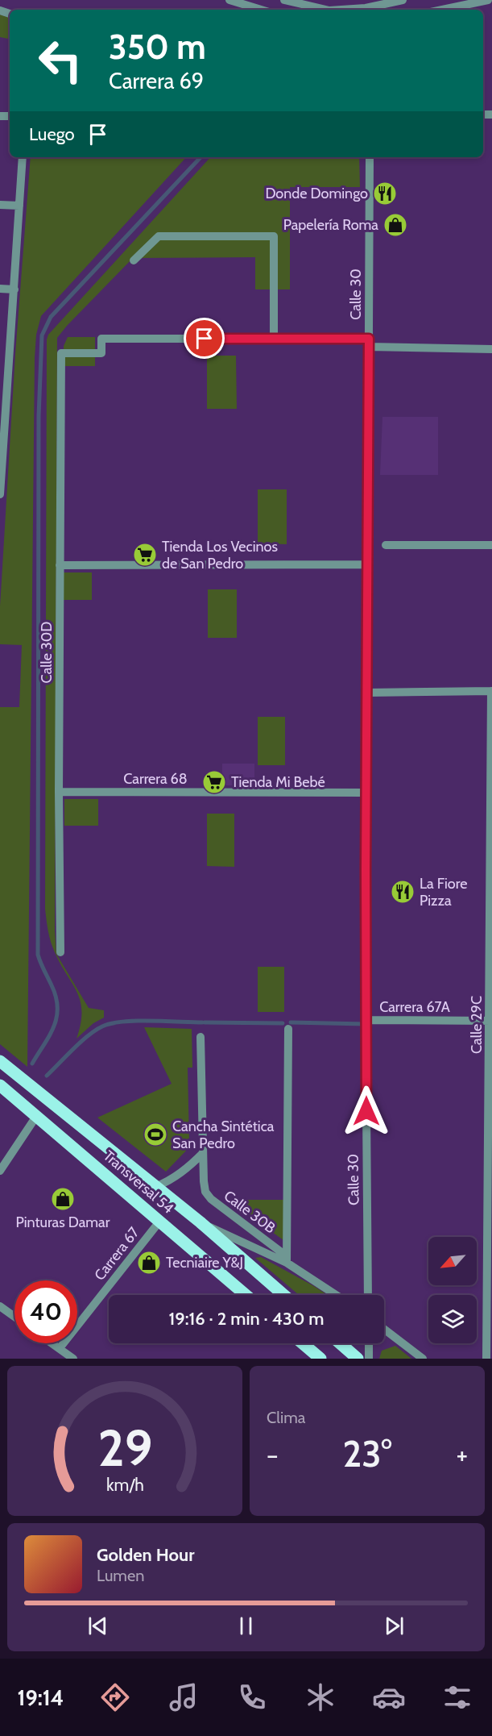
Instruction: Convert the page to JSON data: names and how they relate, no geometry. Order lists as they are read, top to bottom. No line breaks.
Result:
{"streets":{"main road":["Transversal 54"],"street":["Calle 30","Calle 30D","Carrera 68","Carrera 67A","Calle 29C","Calle 30B","Carrera 67"]},"crossings":[["Calle 30","Carrera 68"],["Calle 30","Carrera 67A"],["Calle 30D","Carrera 68"],["Carrera 67A","Calle 29C"],["Transversal 54","Calle 30B"],["Transversal 54","Carrera 67"]],"places":{"restaurant":["Donde Domingo","La Fiore Pizza"],"shop":["Papelería Roma","Pinturas Damar","Tecniaire Y&J"],"supermarket":["Tienda Los Vecinos de San Pedro","Tienda Mi Bebé"],"sports":["Cancha Sintética San Pedro"]},"north":"bottom left","page":{"turn":["350 m","Carrera 69"],"then":"Luego","limit":"40","trip":"19:16 · 2 min · 430 m","tile":"Clima","heat":["−","23°","+"],"song":["Golden Hour","Lumen"],"tabs":"19:14","gauge":["29","km/h"]}}
